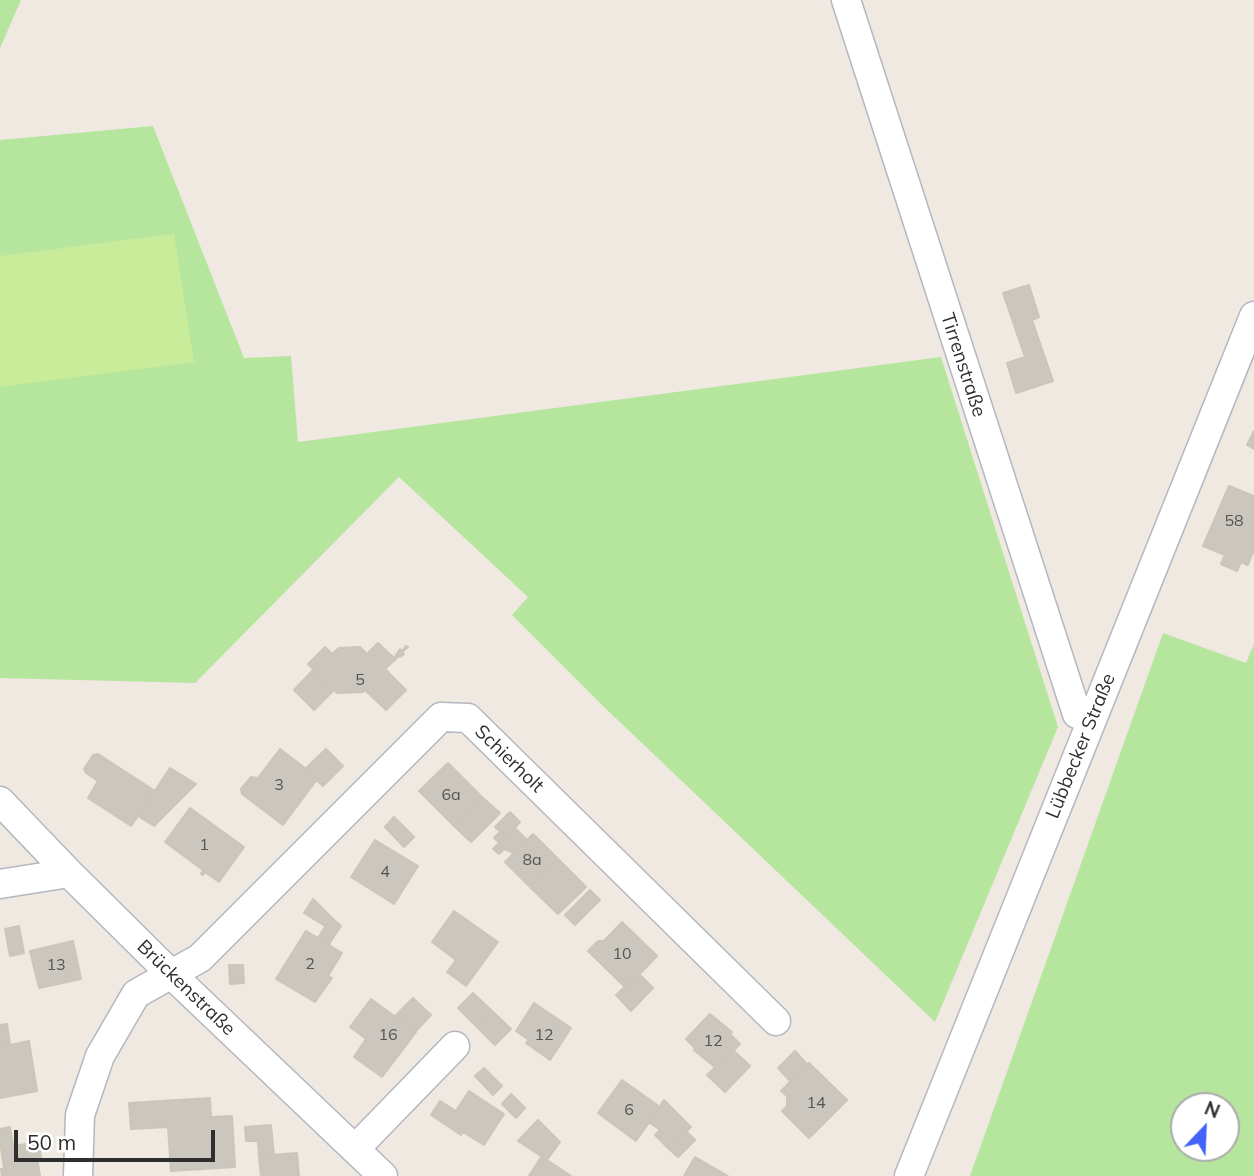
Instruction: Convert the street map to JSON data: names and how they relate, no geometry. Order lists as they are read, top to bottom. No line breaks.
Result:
{"streets":{"street":["Tirrenstraße","Lübbecker Straße","Schierholt","Brückenstraße"]},"crossings":[["Tirrenstraße","Lübbecker Straße"],["Schierholt","Brückenstraße"]],"house_numbers":["58","5","3","6a","1","8a","4","10","2","13","16","12","12","14","6"],"scale_bar":"50 m","north":"top right"}
